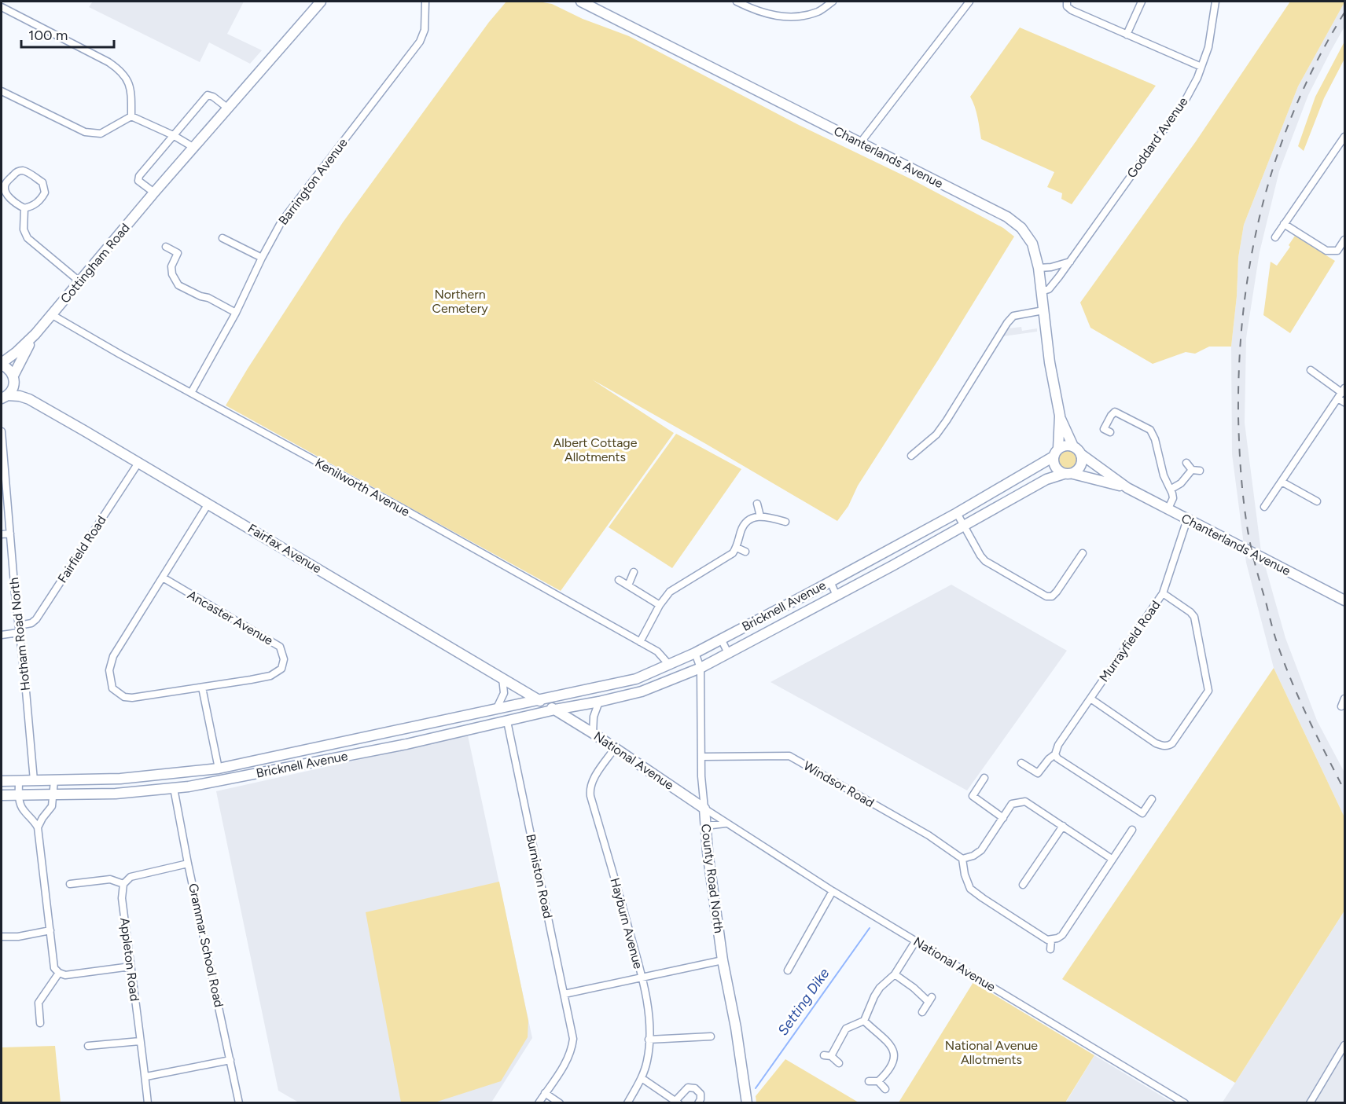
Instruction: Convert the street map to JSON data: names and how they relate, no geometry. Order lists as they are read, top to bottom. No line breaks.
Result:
{"streets":{"street":["Goddard Avenue","Chanterlands Avenue","Barrington Avenue","Cottingham Road","Kenilworth Avenue","Fairfax Avenue","Fairfield Road","Bricknell Avenue","Ancaster Avenue","Hotham Road North","Murrayfield Road","National Avenue","Windsor Road","Burniston Road","County Road North","Hayburn Avenue","Grammar School Road","Appleton Road"]},"crossings":[["Goddard Avenue","Chanterlands Avenue"],["Chanterlands Avenue","Bricknell Avenue"],["Chanterlands Avenue","Murrayfield Road"],["Barrington Avenue","Kenilworth Avenue"],["Cottingham Road","Kenilworth Avenue"],["Cottingham Road","Fairfax Avenue"],["Kenilworth Avenue","Bricknell Avenue"],["Fairfax Avenue","Fairfield Road"],["Fairfax Avenue","Bricknell Avenue"],["Fairfax Avenue","Ancaster Avenue"],["Fairfax Avenue","National Avenue"],["Fairfield Road","Hotham Road North"],["Bricknell Avenue","Hotham Road North"],["Bricknell Avenue","National Avenue"],["Bricknell Avenue","Burniston Road"],["Bricknell Avenue","County Road North"],["Bricknell Avenue","Grammar School Road"],["National Avenue","County Road North"],["National Avenue","Hayburn Avenue"],["Windsor Road","County Road North"]],"water":["Setting Dike"],"parks":["Northern Cemetery","Albert Cottage Allotments","National Avenue Allotments"],"scale_bar":"100 m"}
